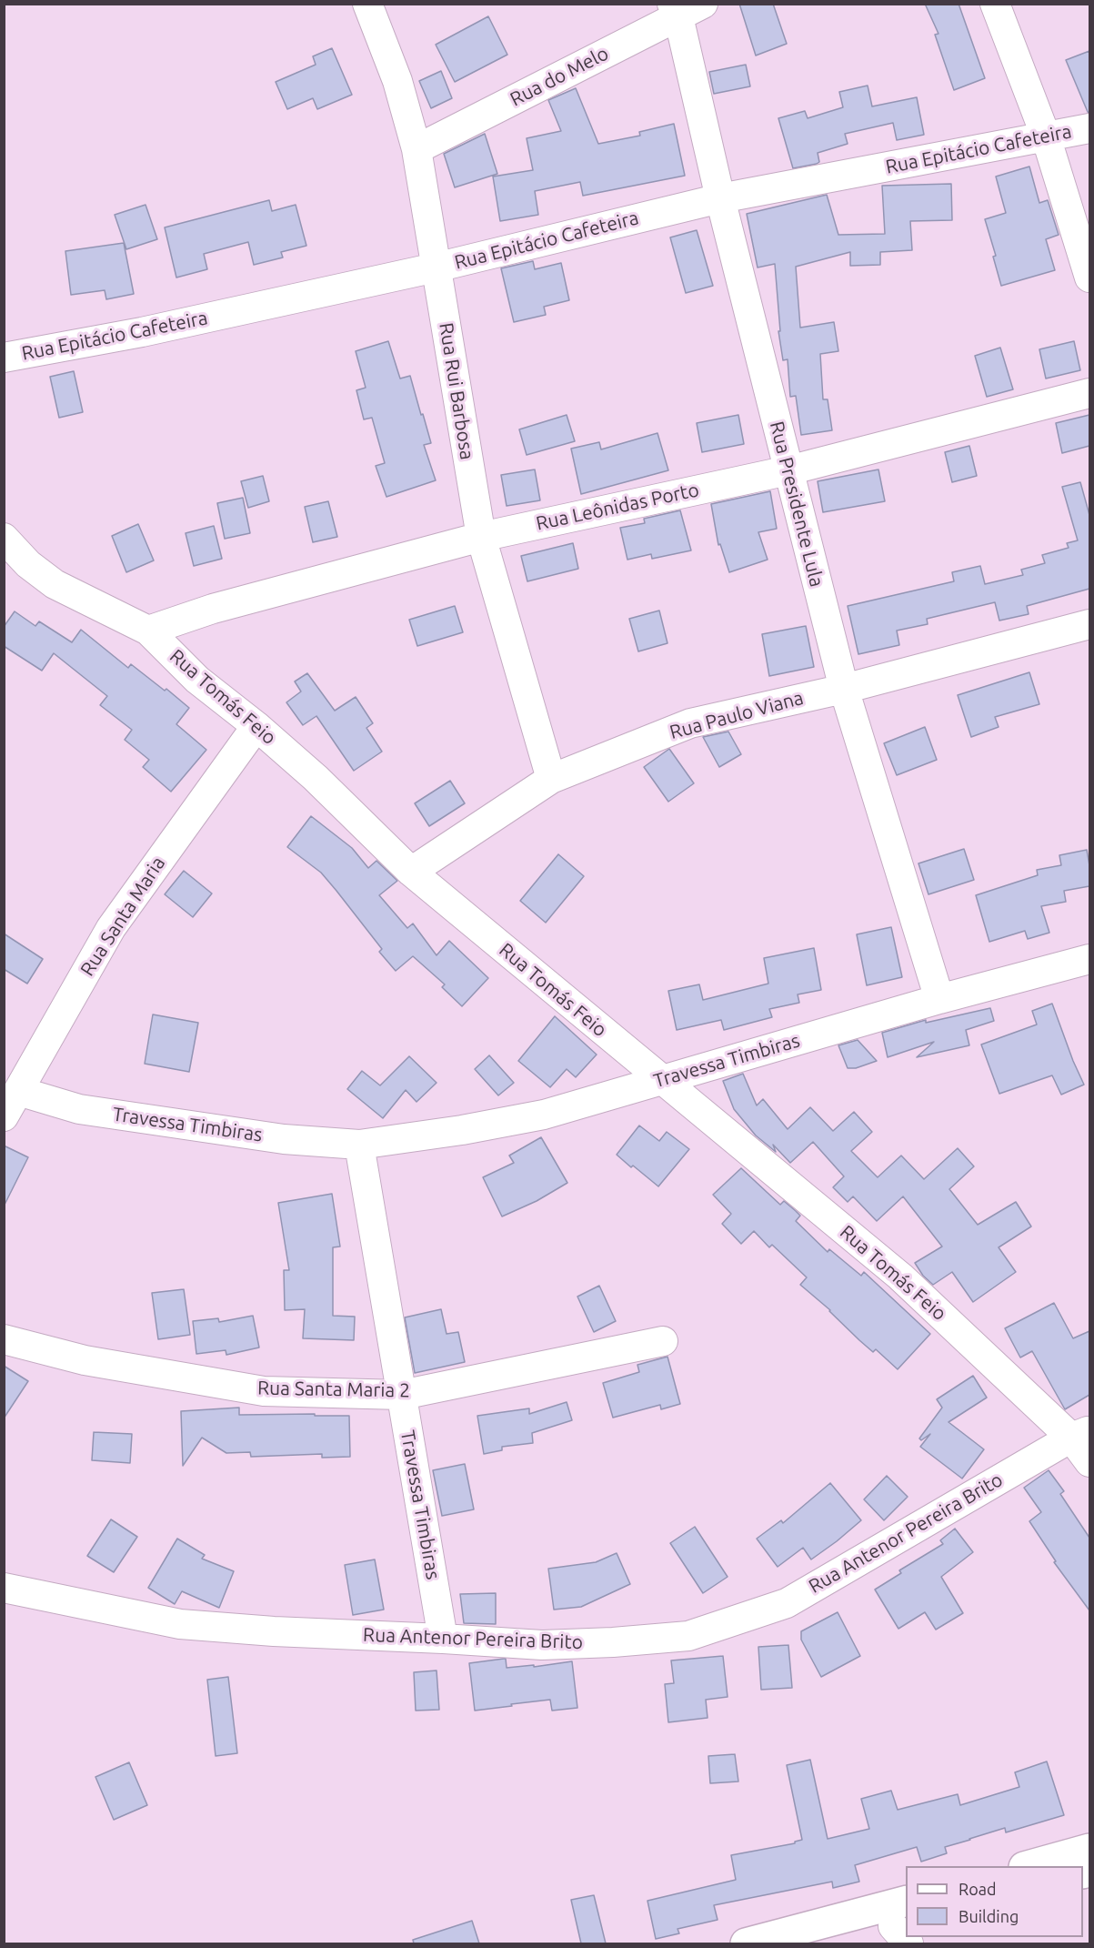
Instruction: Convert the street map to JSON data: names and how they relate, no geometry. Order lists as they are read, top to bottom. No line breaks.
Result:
{"streets":{"street":["Rua do Melo","Rua Epitácio Cafeteira","Rua Rui Barbosa","Rua Presidente Lula","Rua Leônidas Porto","Rua Tomás Feio","Rua Paulo Viana","Rua Santa Maria","Travessa Timbiras","Rua Santa Maria 2","Rua Antenor Pereira Brito"]},"crossings":[["Rua do Melo","Rua Rui Barbosa"],["Rua do Melo","Rua Presidente Lula"],["Rua Epitácio Cafeteira","Rua Rui Barbosa"],["Rua Epitácio Cafeteira","Rua Presidente Lula"],["Rua Rui Barbosa","Rua Leônidas Porto"],["Rua Rui Barbosa","Rua Paulo Viana"],["Rua Presidente Lula","Rua Leônidas Porto"],["Rua Presidente Lula","Rua Paulo Viana"],["Rua Presidente Lula","Travessa Timbiras"],["Rua Leônidas Porto","Rua Tomás Feio"],["Rua Tomás Feio","Rua Paulo Viana"],["Rua Tomás Feio","Rua Santa Maria"],["Rua Tomás Feio","Travessa Timbiras"],["Rua Tomás Feio","Rua Antenor Pereira Brito"],["Rua Santa Maria","Travessa Timbiras"],["Travessa Timbiras","Rua Santa Maria 2"],["Travessa Timbiras","Rua Antenor Pereira Brito"]],"legend":["Road","Building"]}
